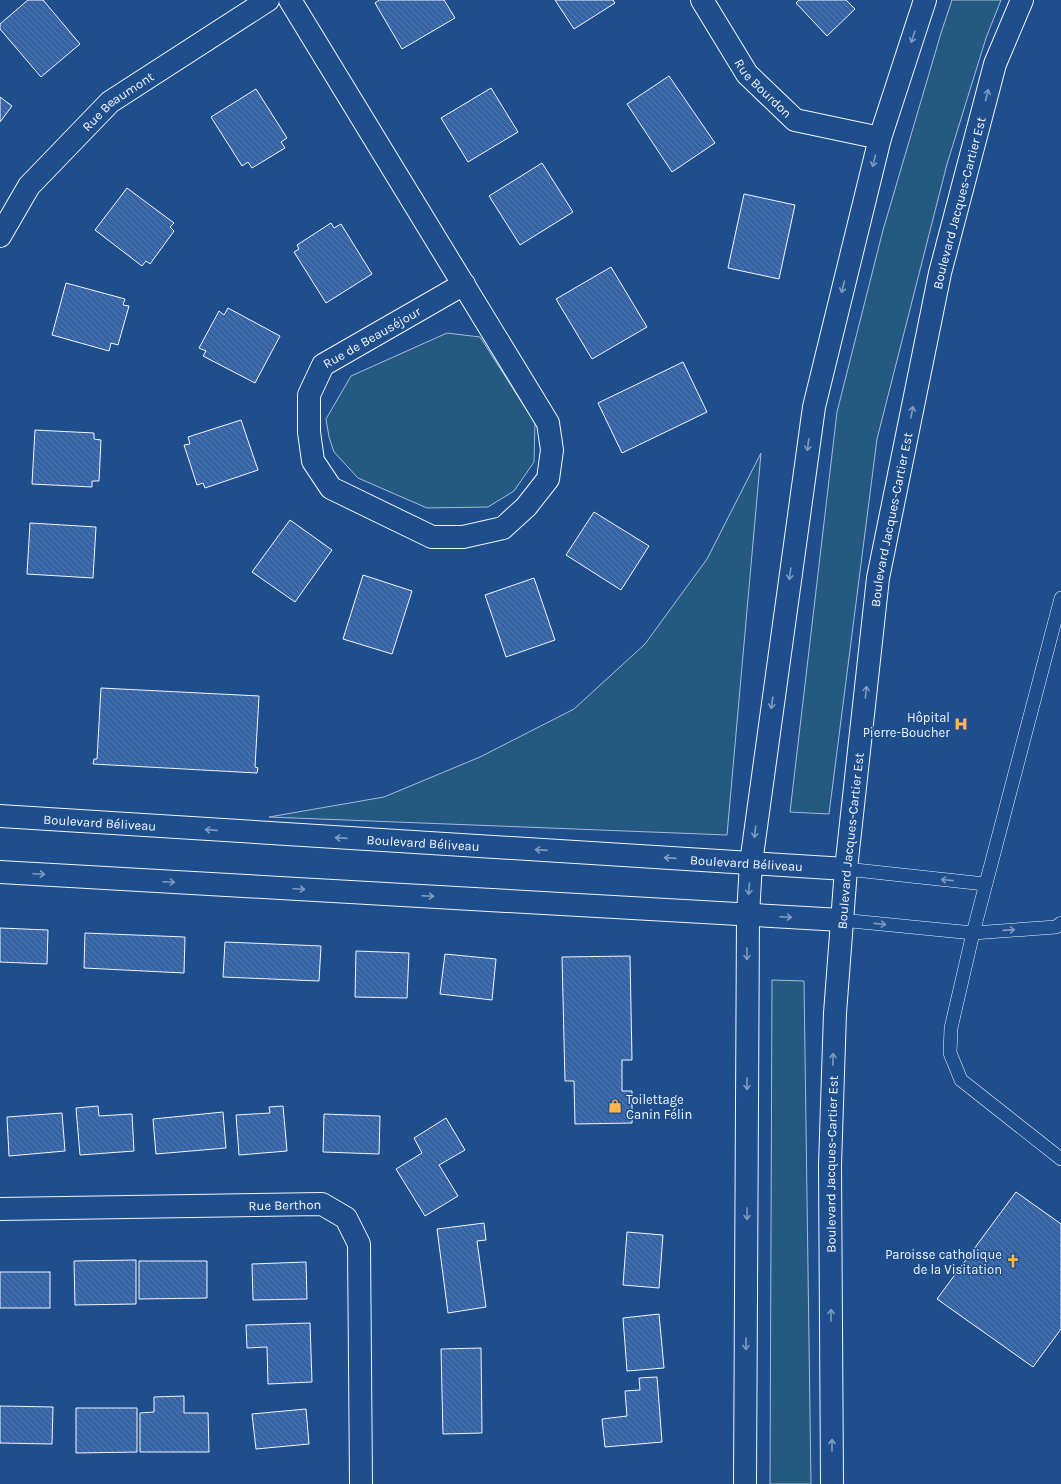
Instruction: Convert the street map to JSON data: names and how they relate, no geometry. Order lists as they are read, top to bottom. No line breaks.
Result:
{"streets":{"street":["Rue Bourdon","Rue Beaumont","Boulevard Jacques-Cartier Est","Rue de Beauséjour","Boulevard Béliveau","Rue Berthon"]},"crossings":[["Boulevard Jacques-Cartier Est","Boulevard Béliveau"]],"places":{"hospital":["Hôpital Pierre-Boucher"],"shop":["Toilettage Canin Félin"],"church":["Paroisse catholique de la Visitation"]}}
